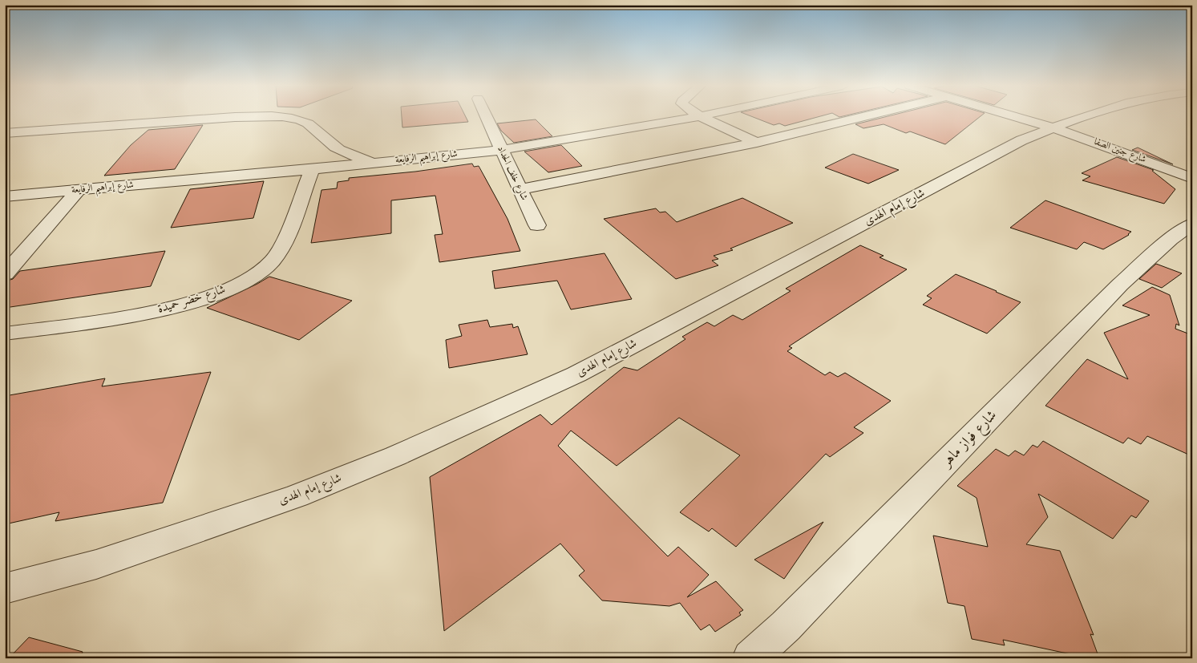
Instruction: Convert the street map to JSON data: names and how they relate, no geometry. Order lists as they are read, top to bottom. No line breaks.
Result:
{"streets":{"street":["شارع جنين الصفا","شارع إبراهيم الرفايعة","شارع خلف الحداد","شارع إمام الهدى","شارع خضر حميدة","شارع فواز ماهر"]},"crossings":[["شارع جنين الصفا","شارع إمام الهدى"],["شارع إبراهيم الرفايعة","شارع خلف الحداد"],["شارع إبراهيم الرفايعة","شارع خضر حميدة"]]}
